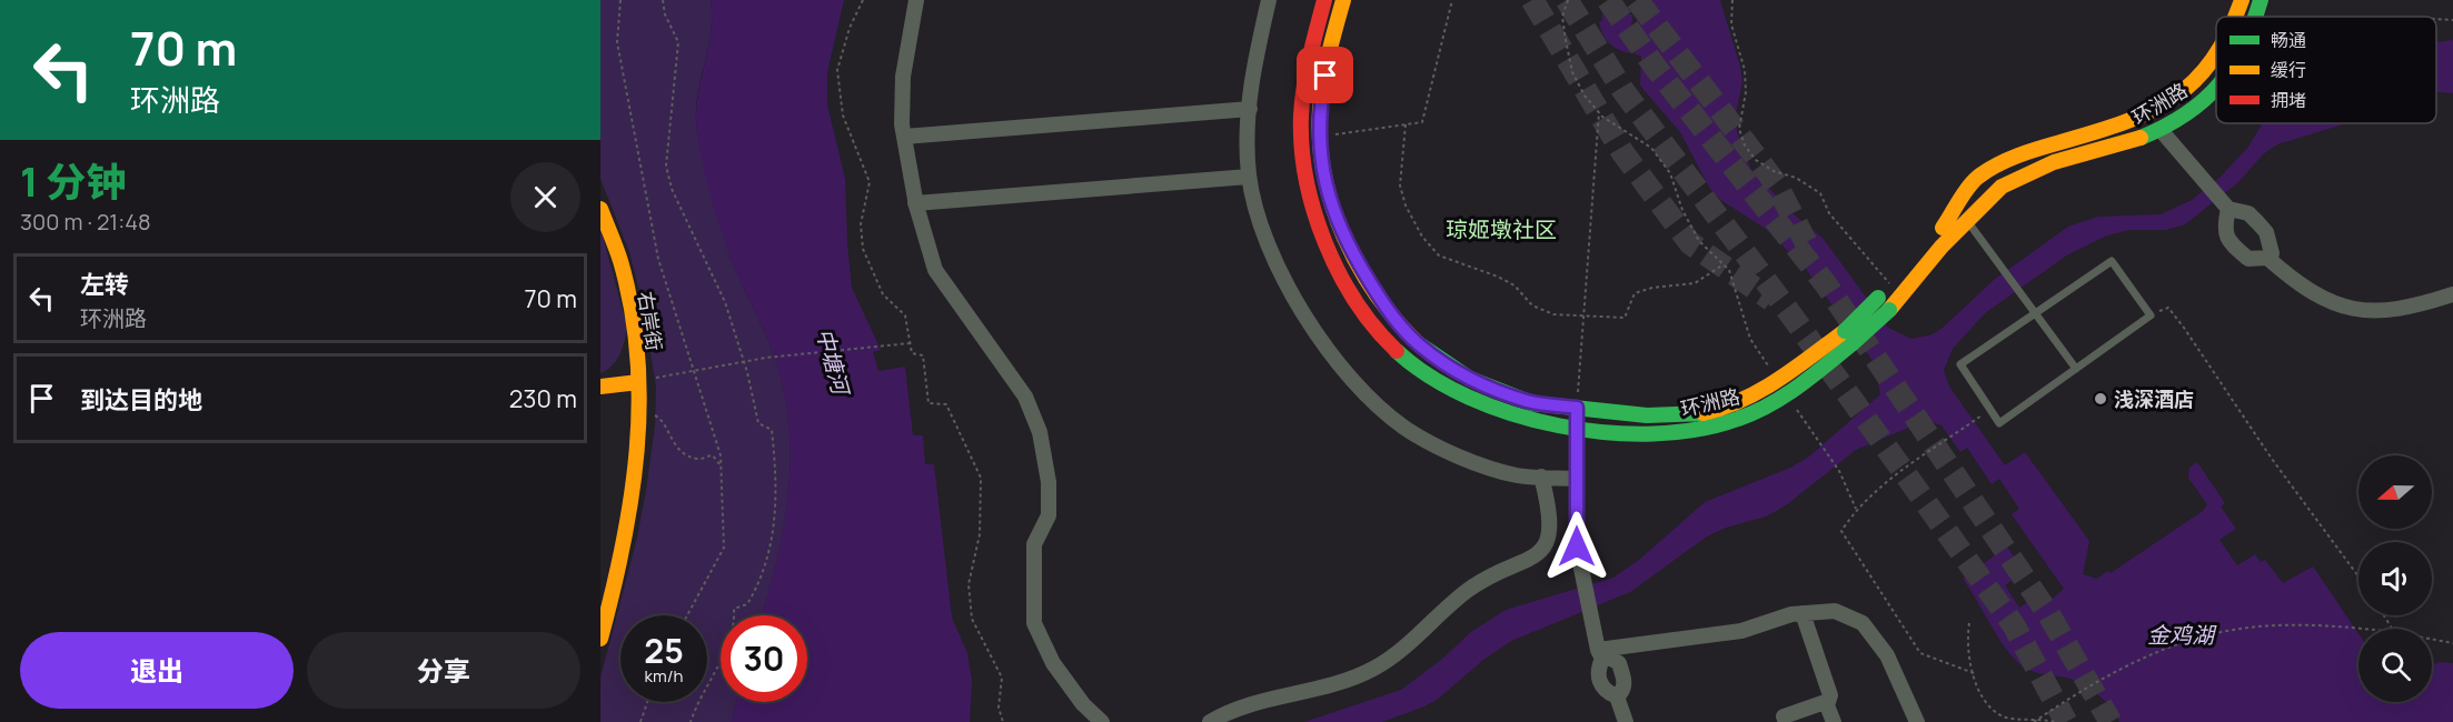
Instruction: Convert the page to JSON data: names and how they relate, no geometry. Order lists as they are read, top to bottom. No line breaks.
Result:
{"streets":{"street":["环洲路","右岸街"]},"districts":["琼姬墩社区"],"water":["中塘河","金鸡湖"],"places":["浅深酒店"],"legend":["畅通","缓行","拥堵"],"north":"left","page":{"turn":["70 m","环洲路"],"heading":["1 分钟","300 m · 21:48"],"list":[{"name":"左转","note":"环洲路","value":"70 m"},{"name":"到达目的地","value":"230 m"}],"speed":"25 km/h","limit":"30","buttons":["退出","分享"]}}
